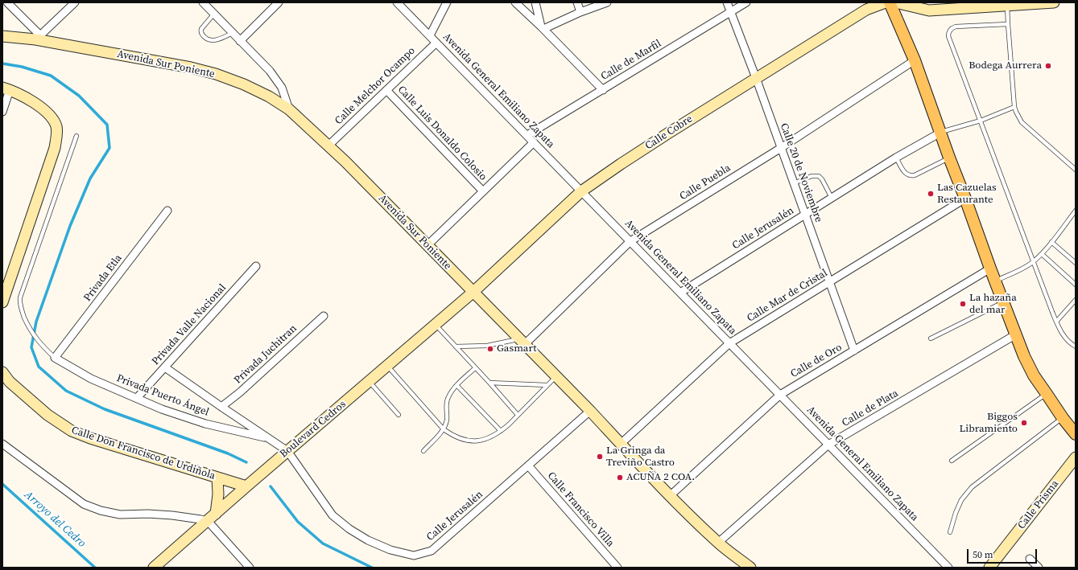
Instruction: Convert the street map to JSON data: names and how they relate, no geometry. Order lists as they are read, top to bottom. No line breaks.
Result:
{"streets":{"main road":["Avenida Sur Poniente","Calle Cobre","Boulevard Cedros","Calle Don Francisco de Urdiñola","Calle Prisma"],"street":["Calle de Marfil","Calle Melchor Ocampo","Avenida General Emiliano Zapata","Calle Luis Donaldo Colosio","Calle 20 de Noviembre","Calle Puebla","Calle Jerusalén","Privada Etla","Calle Mar de Cristal","Privada Valle Nacional","Privada Juchitran","Calle de Oro","Privada Puerto Ángel","Calle de Plata","Calle Francisco Villa"]},"crossings":[["Calle de Marfil","Avenida General Emiliano Zapata"],["Calle de Marfil","Calle 20 de Noviembre"],["Avenida Sur Poniente","Calle Melchor Ocampo"],["Avenida Sur Poniente","Calle Cobre"],["Avenida Sur Poniente","Calle Puebla"],["Avenida Sur Poniente","Calle Jerusalén"],["Avenida Sur Poniente","Calle Mar de Cristal"],["Avenida Sur Poniente","Calle de Oro"],["Avenida Sur Poniente","Calle de Plata"],["Avenida Sur Poniente","Boulevard Cedros"],["Calle Melchor Ocampo","Avenida General Emiliano Zapata"],["Calle Melchor Ocampo","Calle Luis Donaldo Colosio"],["Avenida General Emiliano Zapata","Calle Cobre"],["Avenida General Emiliano Zapata","Calle Puebla"],["Avenida General Emiliano Zapata","Calle Jerusalén"],["Avenida General Emiliano Zapata","Calle Mar de Cristal"],["Avenida General Emiliano Zapata","Calle de Oro"],["Avenida General Emiliano Zapata","Calle de Plata"],["Calle Cobre","Calle 20 de Noviembre"],["Calle Cobre","Boulevard Cedros"],["Calle 20 de Noviembre","Calle Puebla"],["Calle 20 de Noviembre","Calle Jerusalén"],["Calle 20 de Noviembre","Calle Mar de Cristal"],["Calle 20 de Noviembre","Calle de Oro"],["Calle Jerusalén","Privada Puerto Ángel"],["Calle Jerusalén","Boulevard Cedros"],["Calle Jerusalén","Calle Francisco Villa"],["Privada Etla","Privada Puerto Ángel"],["Privada Valle Nacional","Privada Puerto Ángel"],["Privada Juchitran","Privada Puerto Ángel"],["Privada Puerto Ángel","Boulevard Cedros"],["Boulevard Cedros","Calle Don Francisco de Urdiñola"]],"water":["Arroyo del Cedro"],"places":["Bodega Aurrera","Las Cazuelas Restaurante","La hazaña del mar","Gasmart","Biggos Libramiento","La Gringa da Treviño Castro","ACUÑA 2 COA."],"scale_bar":"50 m"}
